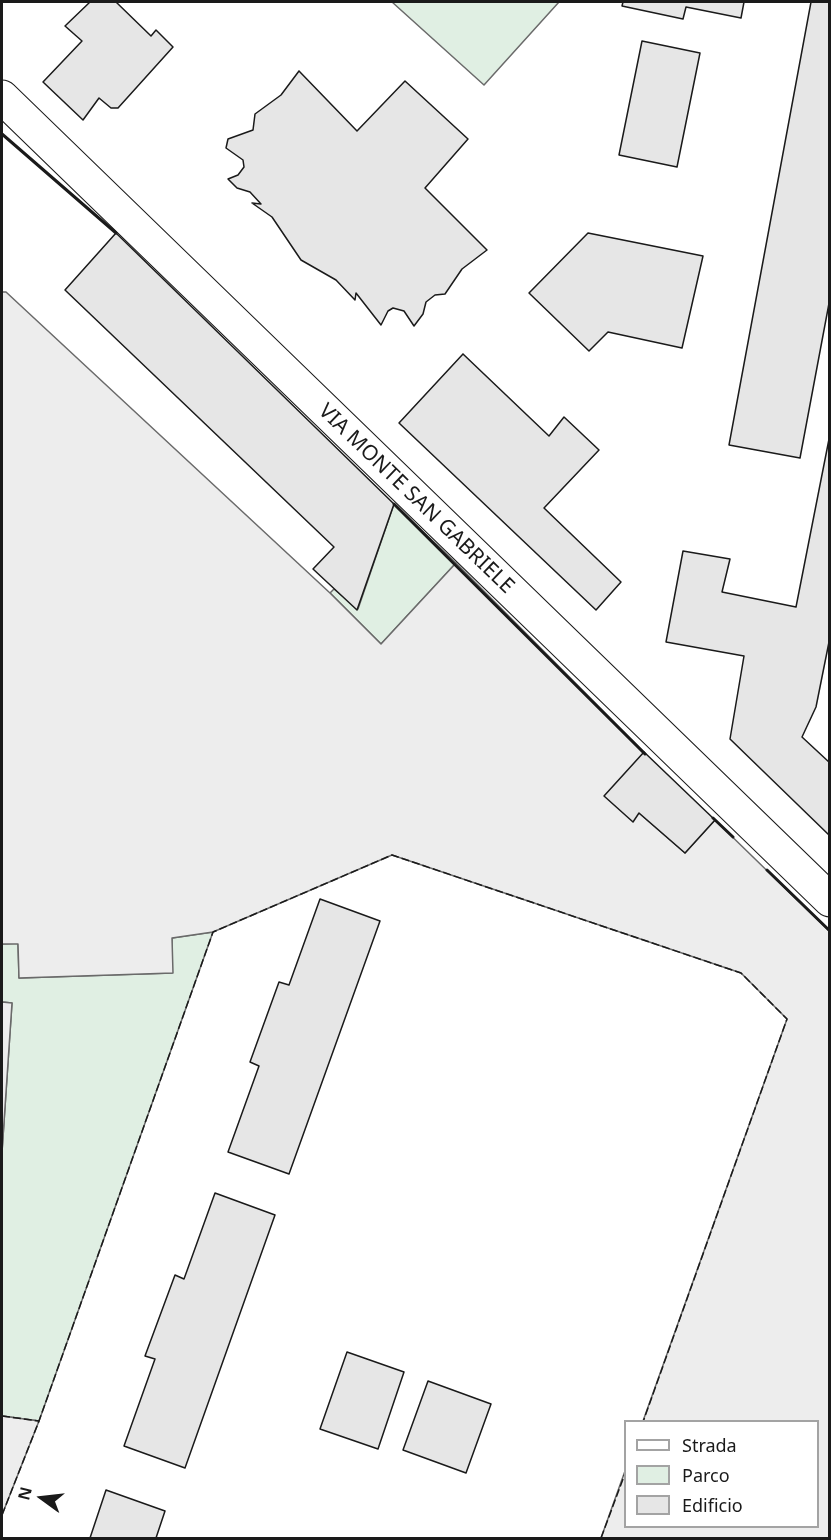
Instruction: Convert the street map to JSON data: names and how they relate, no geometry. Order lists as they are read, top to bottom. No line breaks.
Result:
{"streets":{"street":["VIA MONTE SAN GABRIELE"]},"legend":["Strada","Parco","Edificio"],"north":"left"}
